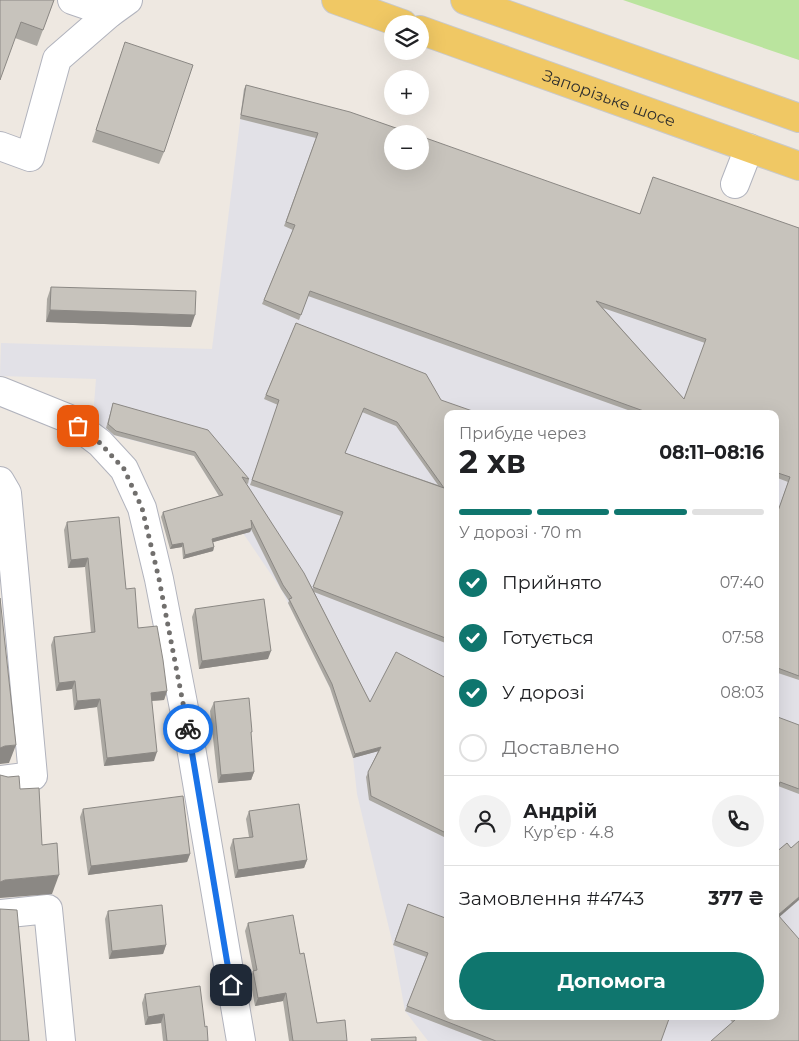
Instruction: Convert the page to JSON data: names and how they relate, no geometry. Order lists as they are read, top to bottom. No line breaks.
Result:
{"streets":{"main road":["Запорізьке шосе"]},"page":{"map_buttons":["+","−"],"heading":["2 хв","Прибуде через","08:11–08:16"],"panel":["Андрій","Кур’єр · 4.8","Замовлення #4743","377 ₴"],"bar":"У дорозі · 70 m","list":[["Прийнято","07:40"],["Готується","07:58"],["У дорозі","08:03"],"Доставлено"],"buttons":"Допомога"}}
